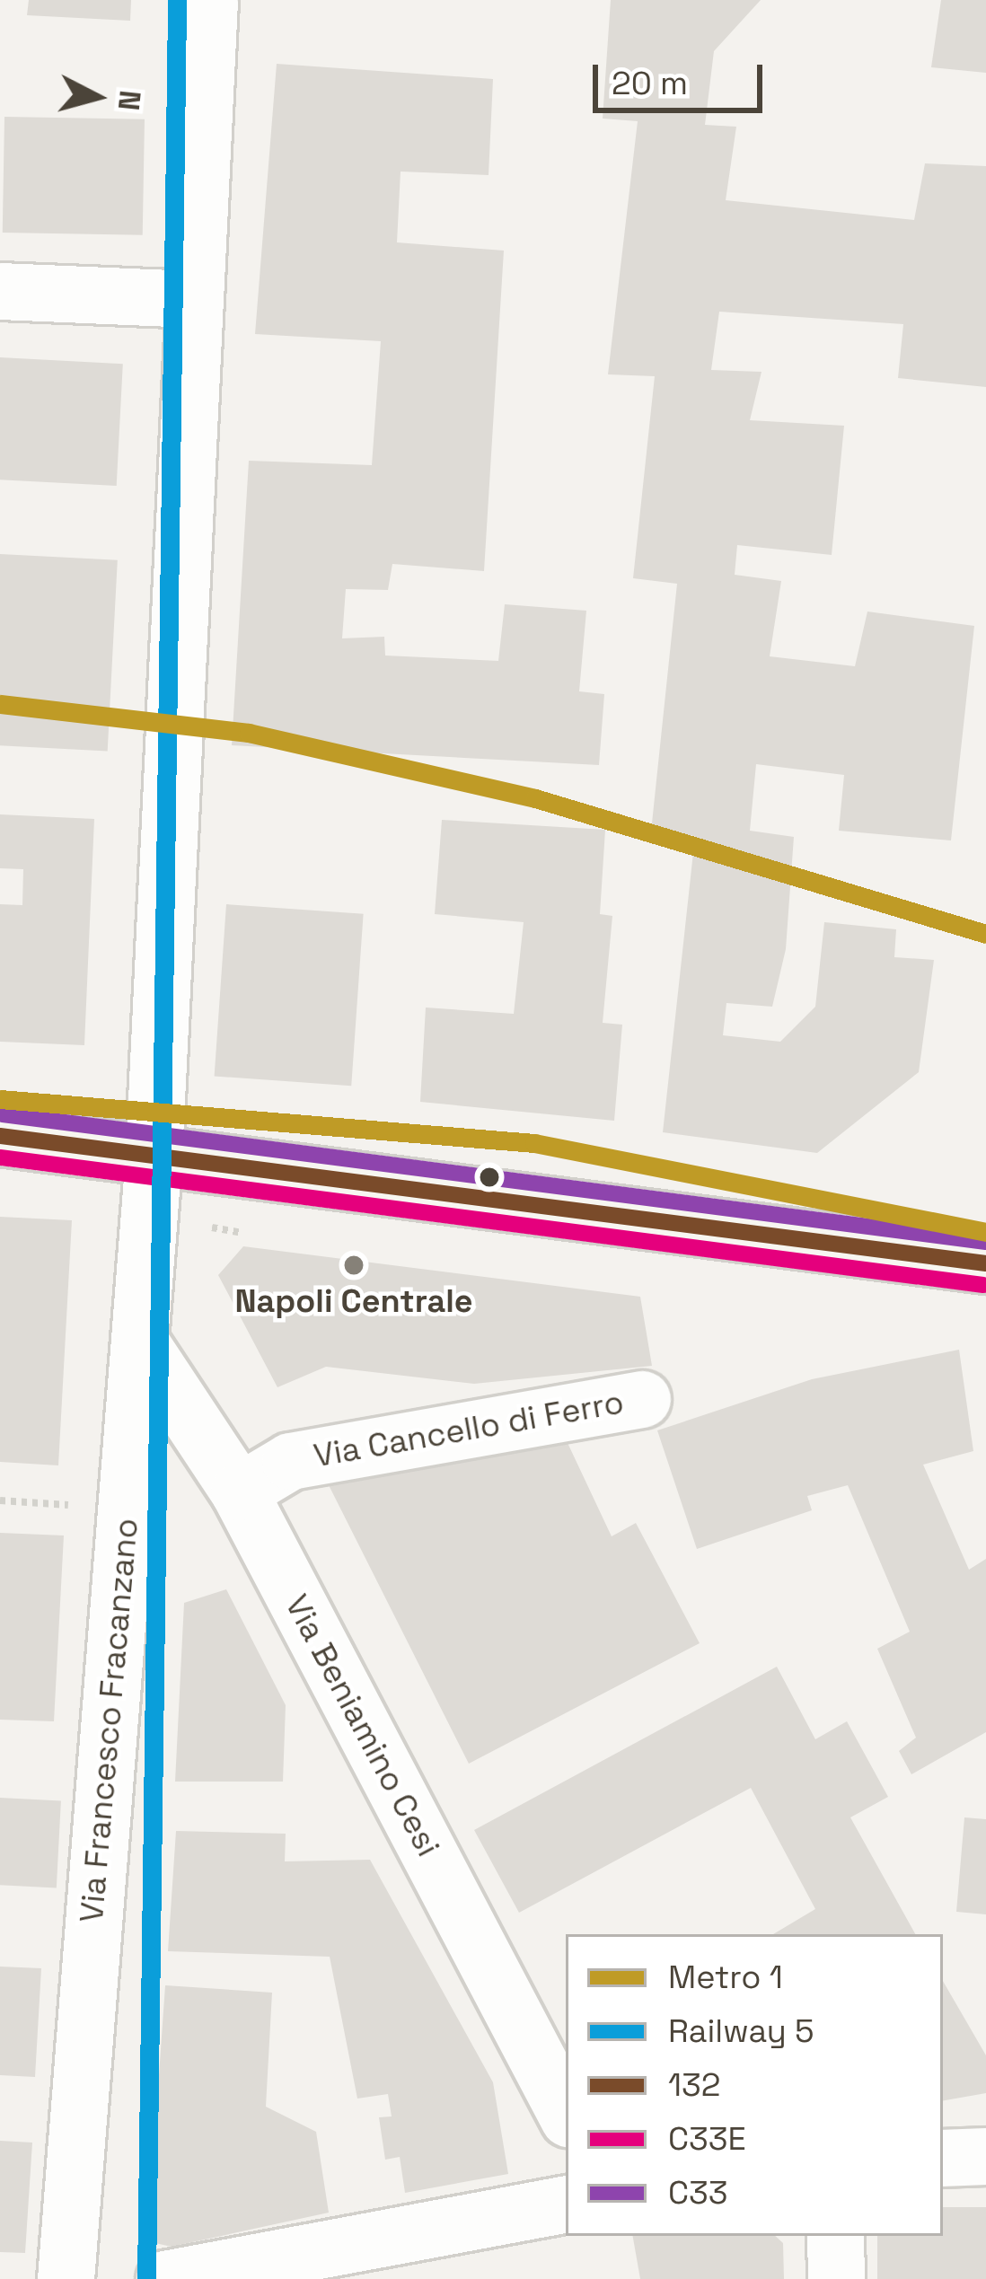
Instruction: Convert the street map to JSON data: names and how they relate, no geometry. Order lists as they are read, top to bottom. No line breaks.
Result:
{"streets":{"street":["Via Cancello di Ferro","Via Francesco Fracanzano","Via Beniamino Cesi"]},"crossings":[["Via Cancello di Ferro","Via Beniamino Cesi"],["Via Francesco Fracanzano","Via Beniamino Cesi"]],"places":["Napoli Centrale"],"lines":["rail line 5","metro line 1","transit line C33","transit line 132","transit line C33E"],"legend":["Metro 1","Railway 5","132","C33E","C33"],"scale_bar":"20 m","north":"right"}
